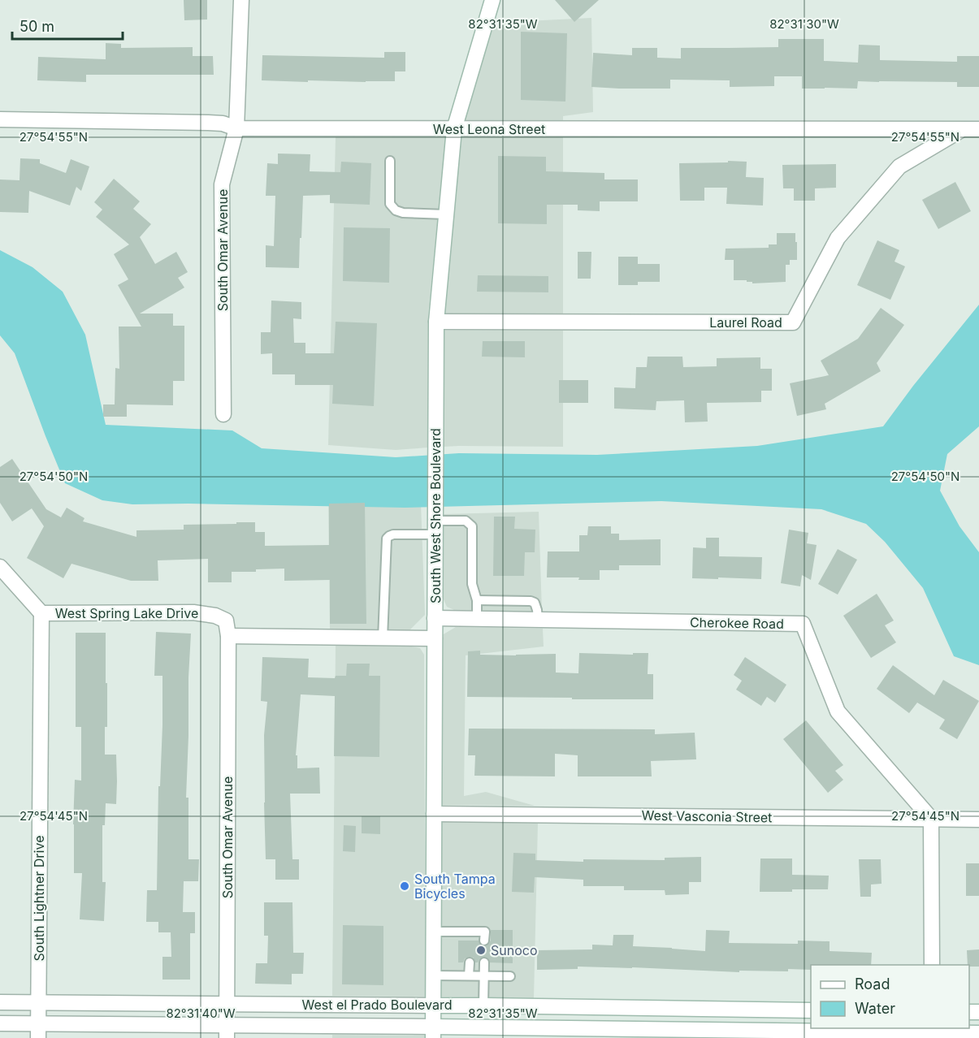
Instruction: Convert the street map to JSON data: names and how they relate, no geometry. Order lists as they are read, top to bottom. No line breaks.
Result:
{"streets":{"street":["West Leona Street","South Omar Avenue","Laurel Road","South West Shore Boulevard","West Spring Lake Drive","Cherokee Road","West Vasconia Street","South Lightner Drive","West el Prado Boulevard"]},"crossings":[["West Leona Street","South Omar Avenue"],["West Leona Street","Laurel Road"],["West Leona Street","South West Shore Boulevard"],["South Omar Avenue","West Spring Lake Drive"],["South Omar Avenue","West el Prado Boulevard"],["Laurel Road","South West Shore Boulevard"],["South West Shore Boulevard","Cherokee Road"],["South West Shore Boulevard","West Vasconia Street"],["South West Shore Boulevard","West el Prado Boulevard"],["West Spring Lake Drive","South Lightner Drive"],["Cherokee Road","West Vasconia Street"],["South Lightner Drive","West el Prado Boulevard"]],"places":["South Tampa Bicycles","Sunoco"],"legend":["Road","Water"],"scale_bar":"50 m","coordinates":["82°31'35\"W","82°31'30\"W","27°54'55\"N","27°54'50\"N","27°54'45\"N","82°31'40\"W"]}
